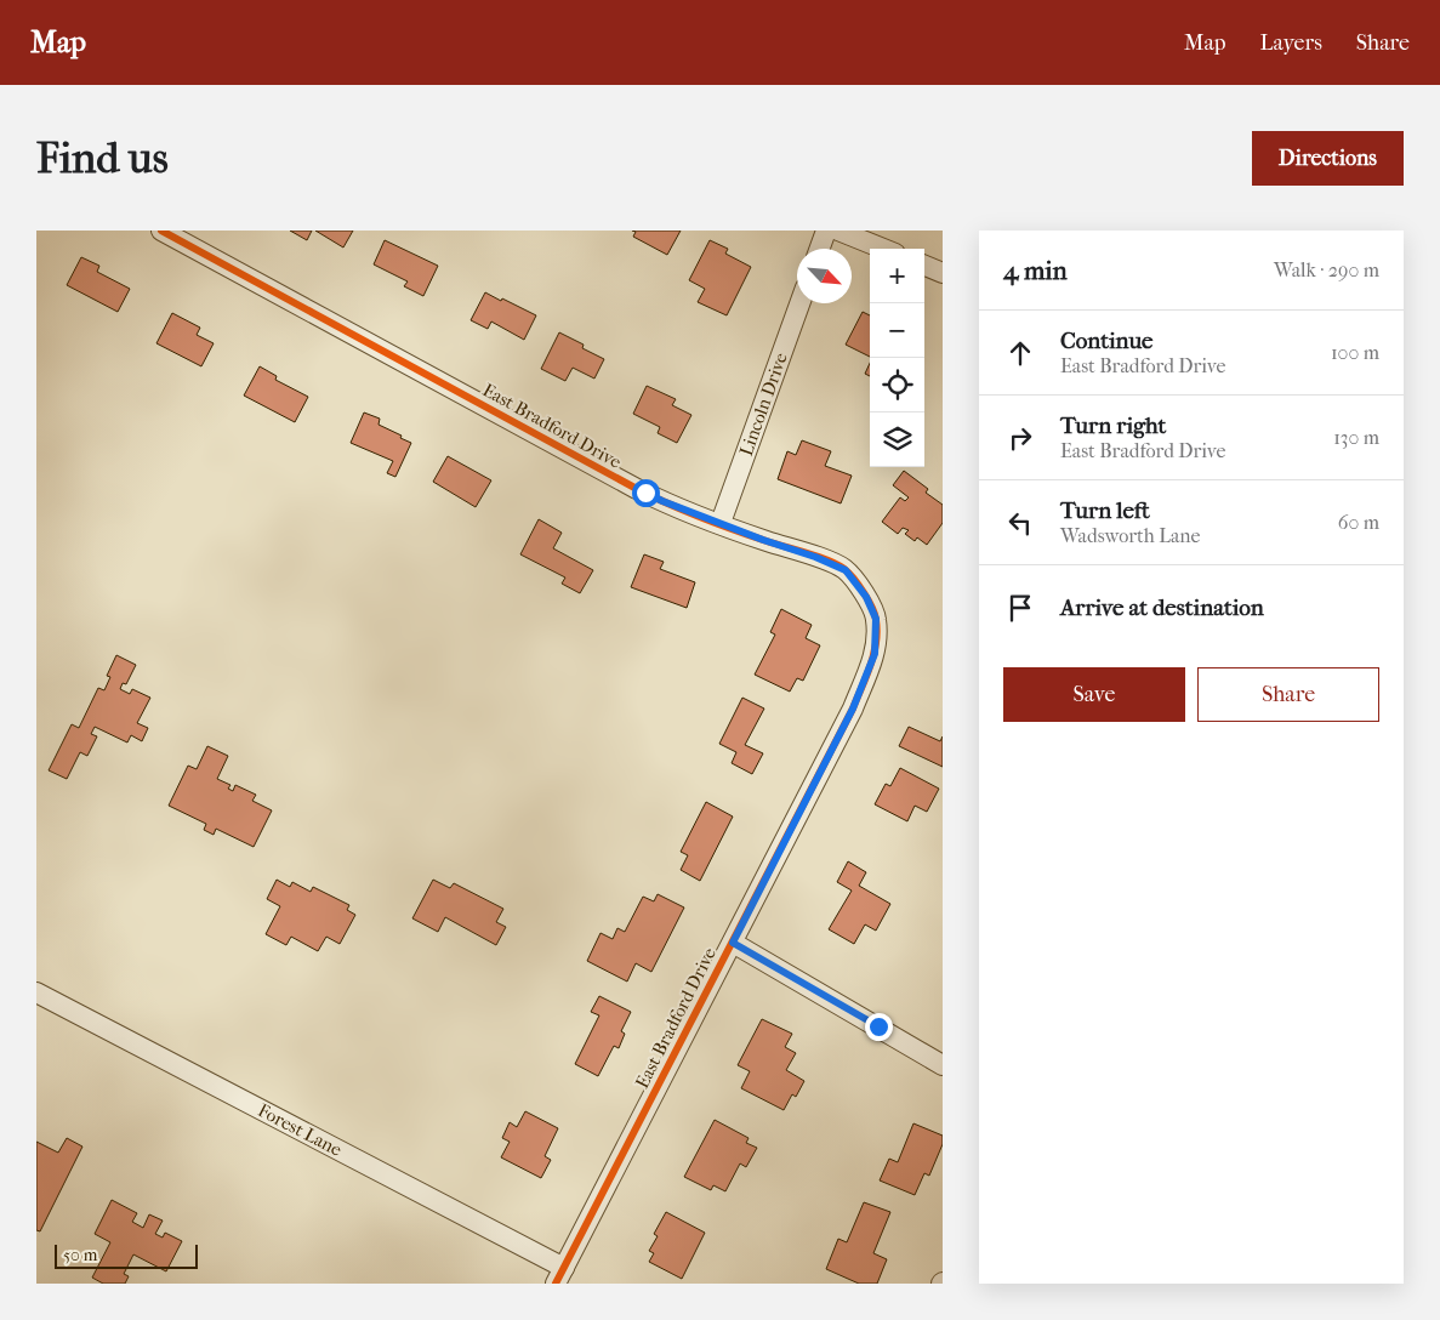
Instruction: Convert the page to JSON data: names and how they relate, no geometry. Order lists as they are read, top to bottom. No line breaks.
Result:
{"streets":{"street":["Lincoln Drive","East Bradford Drive","Forest Lane"]},"crossings":[["Lincoln Drive","East Bradford Drive"],["East Bradford Drive","Forest Lane"]],"scale_bar":"50 m","north":"bottom right","page":{"header":"Map","nav":["Map","Layers","Share"],"buttons":["Directions",["Save","Share"]],"title":"Find us","heading":["4 min","Walk · 290 m"],"map_buttons":["+","−"],"list":[["Continue","East Bradford Drive","100 m"],["Turn right","East Bradford Drive","130 m"],["Turn left","Wadsworth Lane","60 m"],"Arrive at destination"],"scale":"50 m"}}
